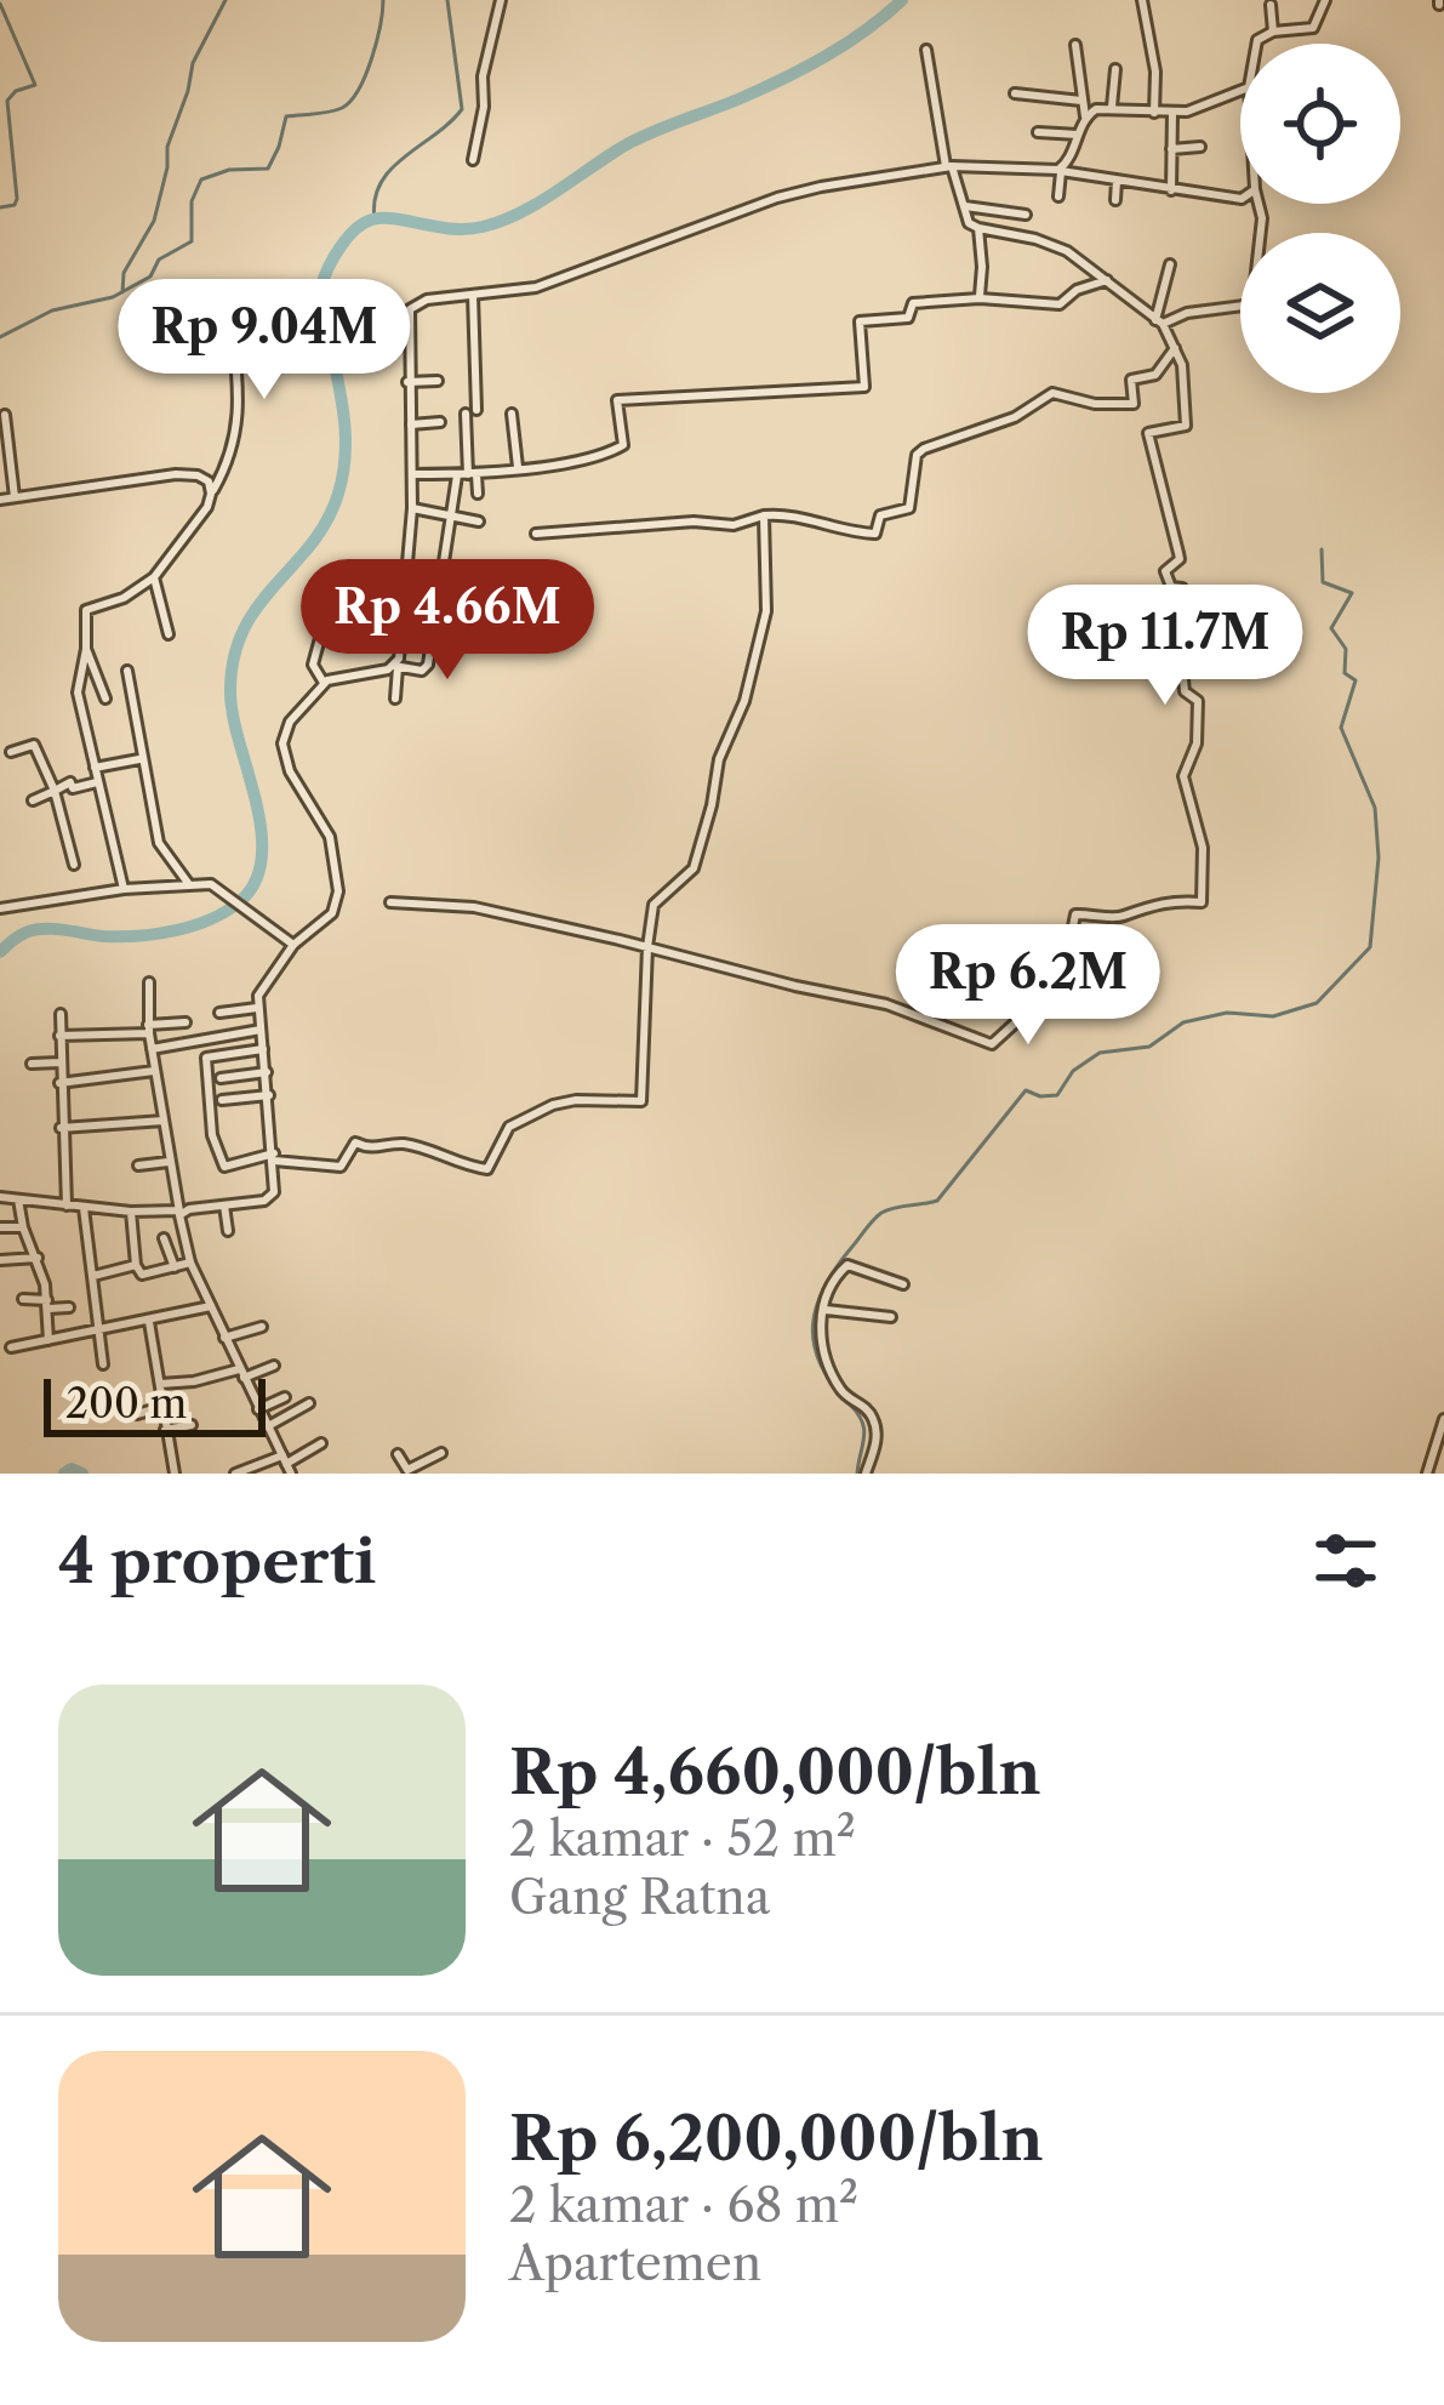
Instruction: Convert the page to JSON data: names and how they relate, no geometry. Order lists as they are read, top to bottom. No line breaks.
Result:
{"scale_bar":"200 m","page":{"price":["Rp 9.04M","Rp 4.66M","Rp 11.7M","Rp 6.2M"],"scale":"200 m","heading":"4 properti","list":[{"name":"Rp 4,660,000/bln","note":"2 kamar · 52 m² · Gang Ratna"},{"name":"Rp 6,200,000/bln","note":"2 kamar · 68 m² · Apartemen"}]}}
